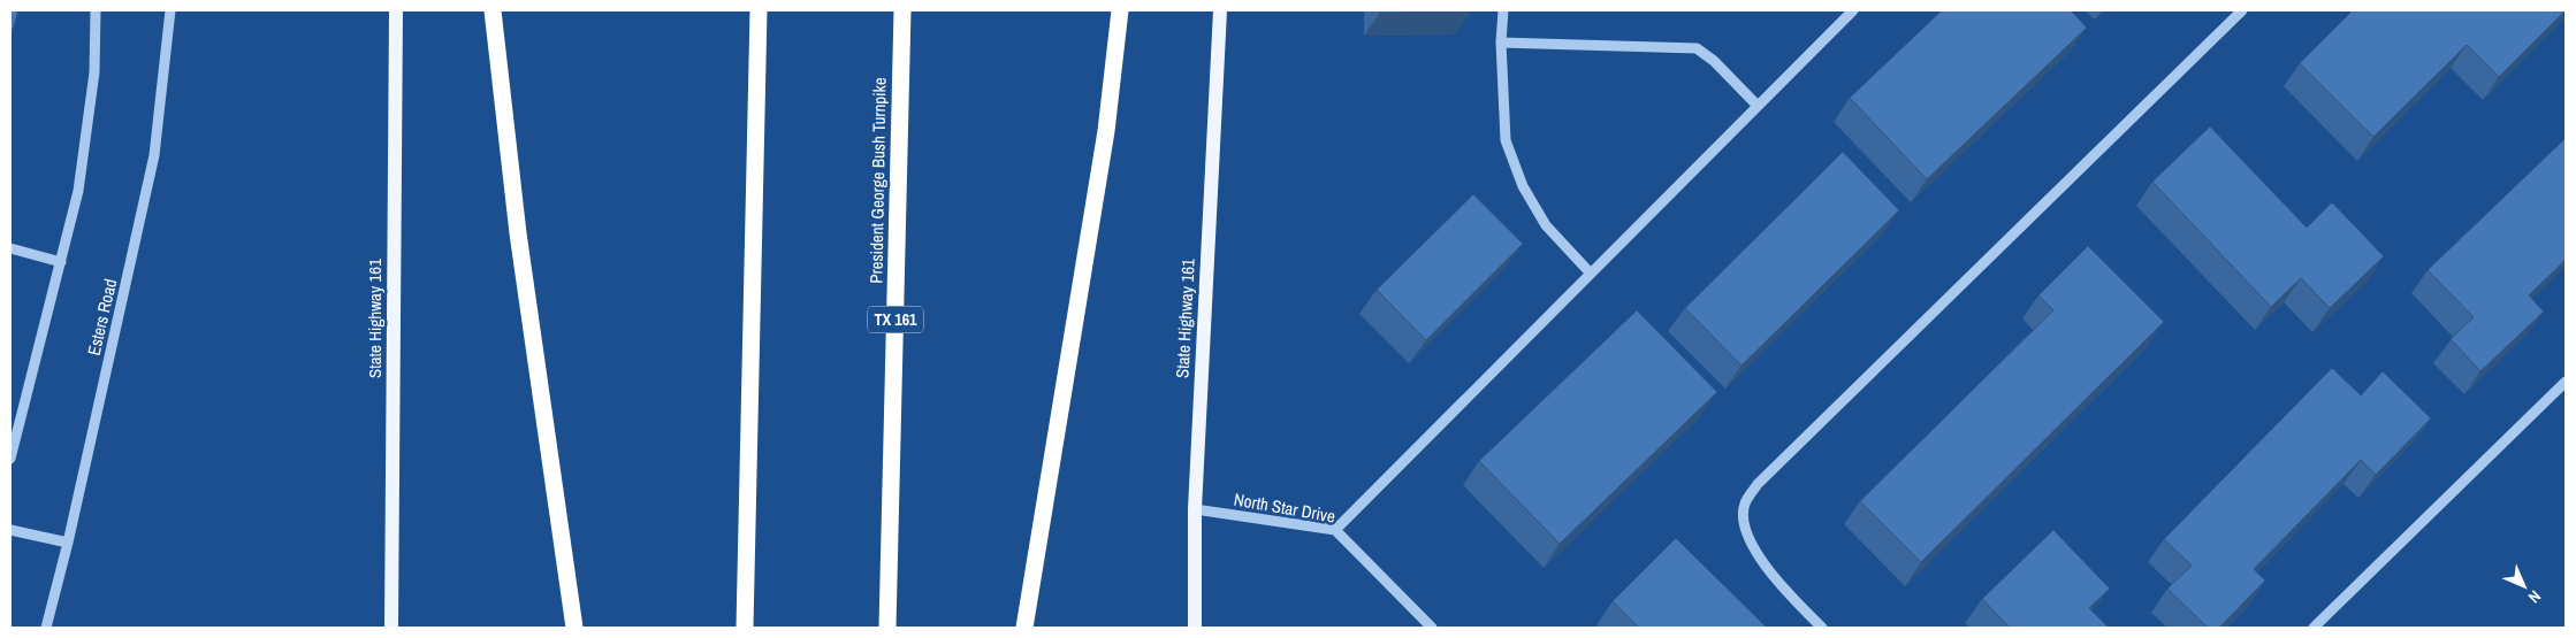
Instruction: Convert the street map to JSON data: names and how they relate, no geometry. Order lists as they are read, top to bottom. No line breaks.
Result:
{"streets":{"highway":["President George Bush Turnpike","TX 161"],"main road":["State Highway 161"],"street":["Esters Road","North Star Drive"]},"crossings":[["State Highway 161","North Star Drive"]],"north":"bottom right"}
